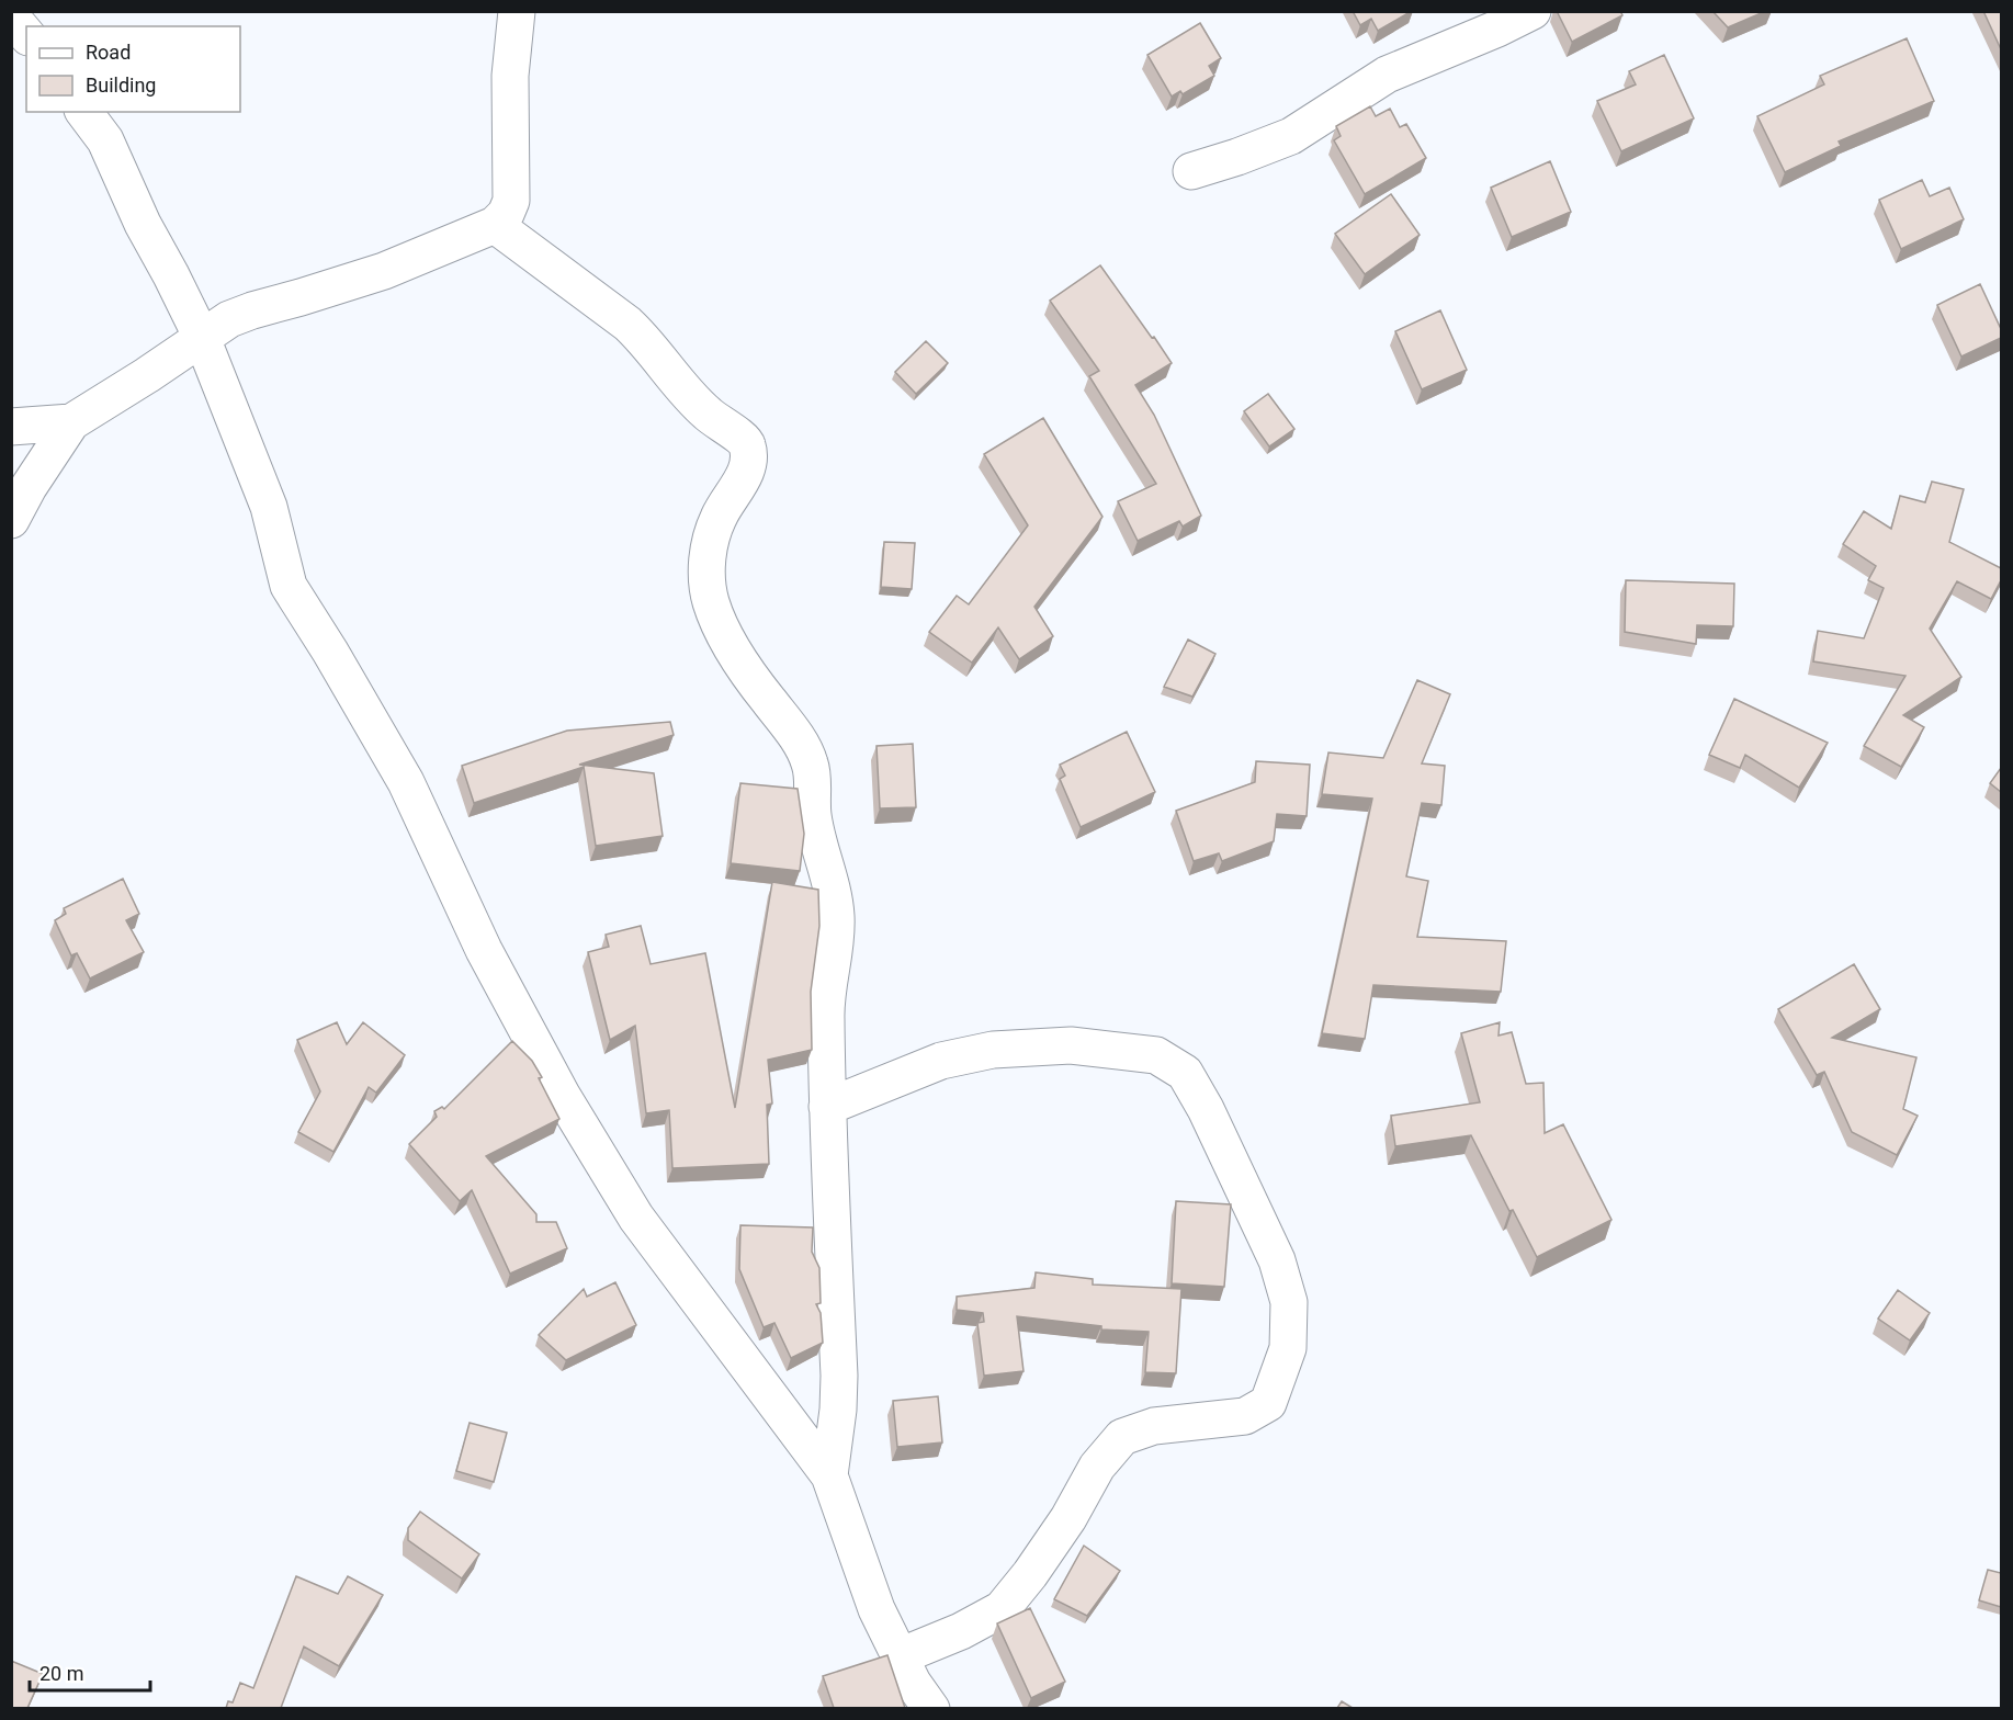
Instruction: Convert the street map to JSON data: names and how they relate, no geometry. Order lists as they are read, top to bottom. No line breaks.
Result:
{"legend":["Road","Building"],"scale_bar":"20 m"}
